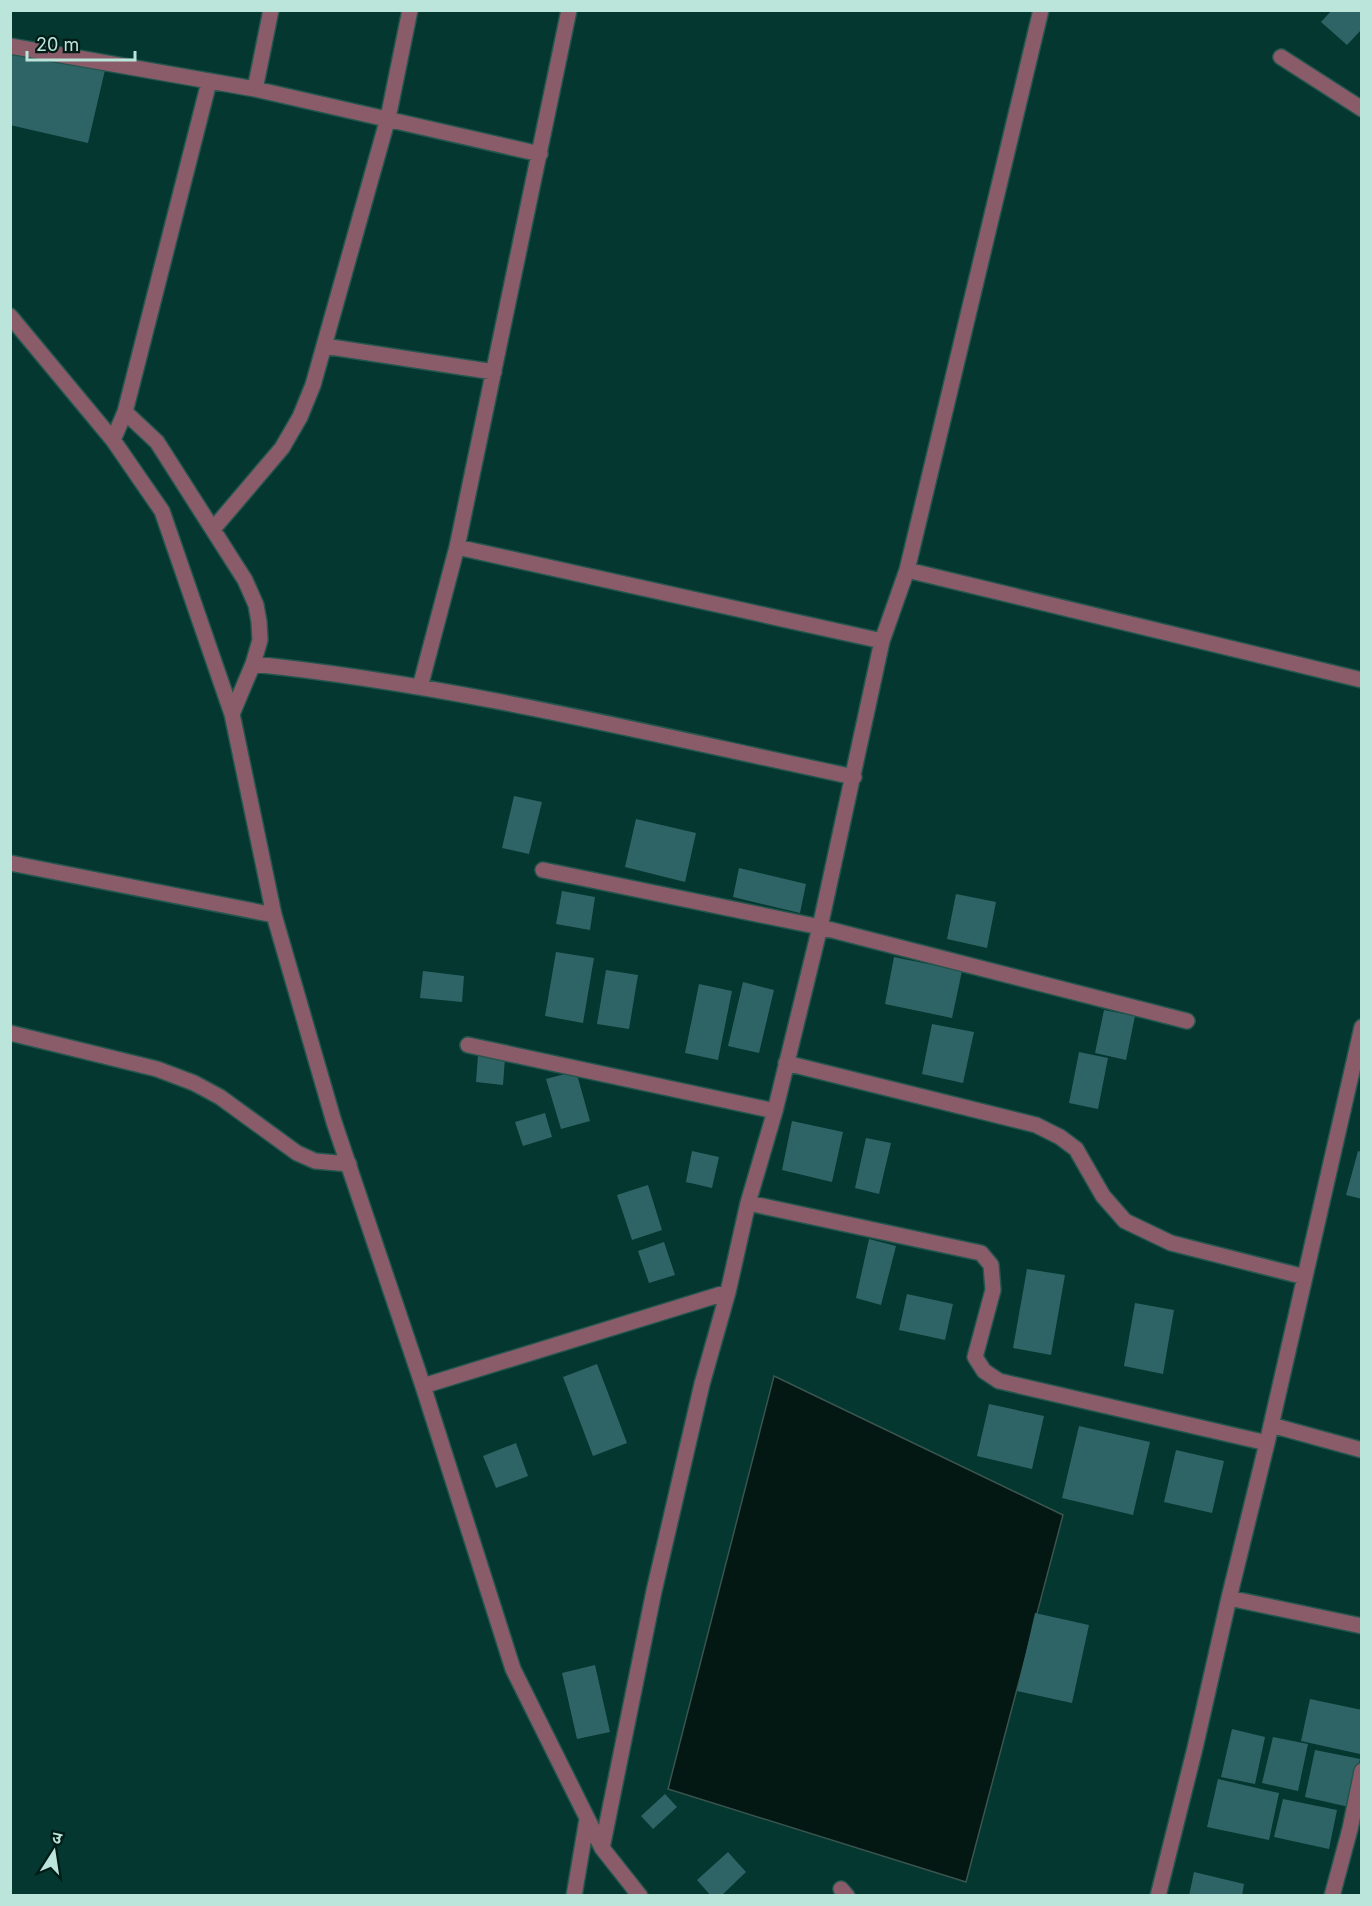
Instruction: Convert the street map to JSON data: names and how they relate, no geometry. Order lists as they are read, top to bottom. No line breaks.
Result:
{"scale_bar":"20 m","north":"top"}
